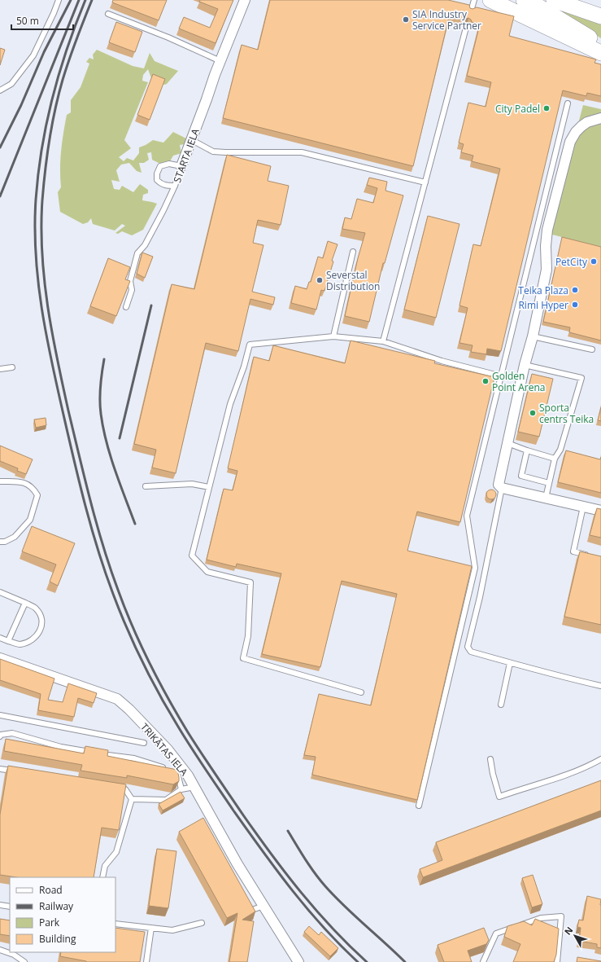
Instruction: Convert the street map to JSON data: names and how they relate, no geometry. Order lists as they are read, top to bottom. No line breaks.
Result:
{"streets":{"street":["STARTA IELA","TRIKĀTAS IELA"]},"places":["SIA Industry Service Partner","City Padel","PetCity","Severstal Distribution","Teika Plaza","Rimi Hyper","Golden Point Arena","Sporta centrs Teika"],"legend":["Road","Railway","Park","Building"],"scale_bar":"50 m","north":"top left"}
